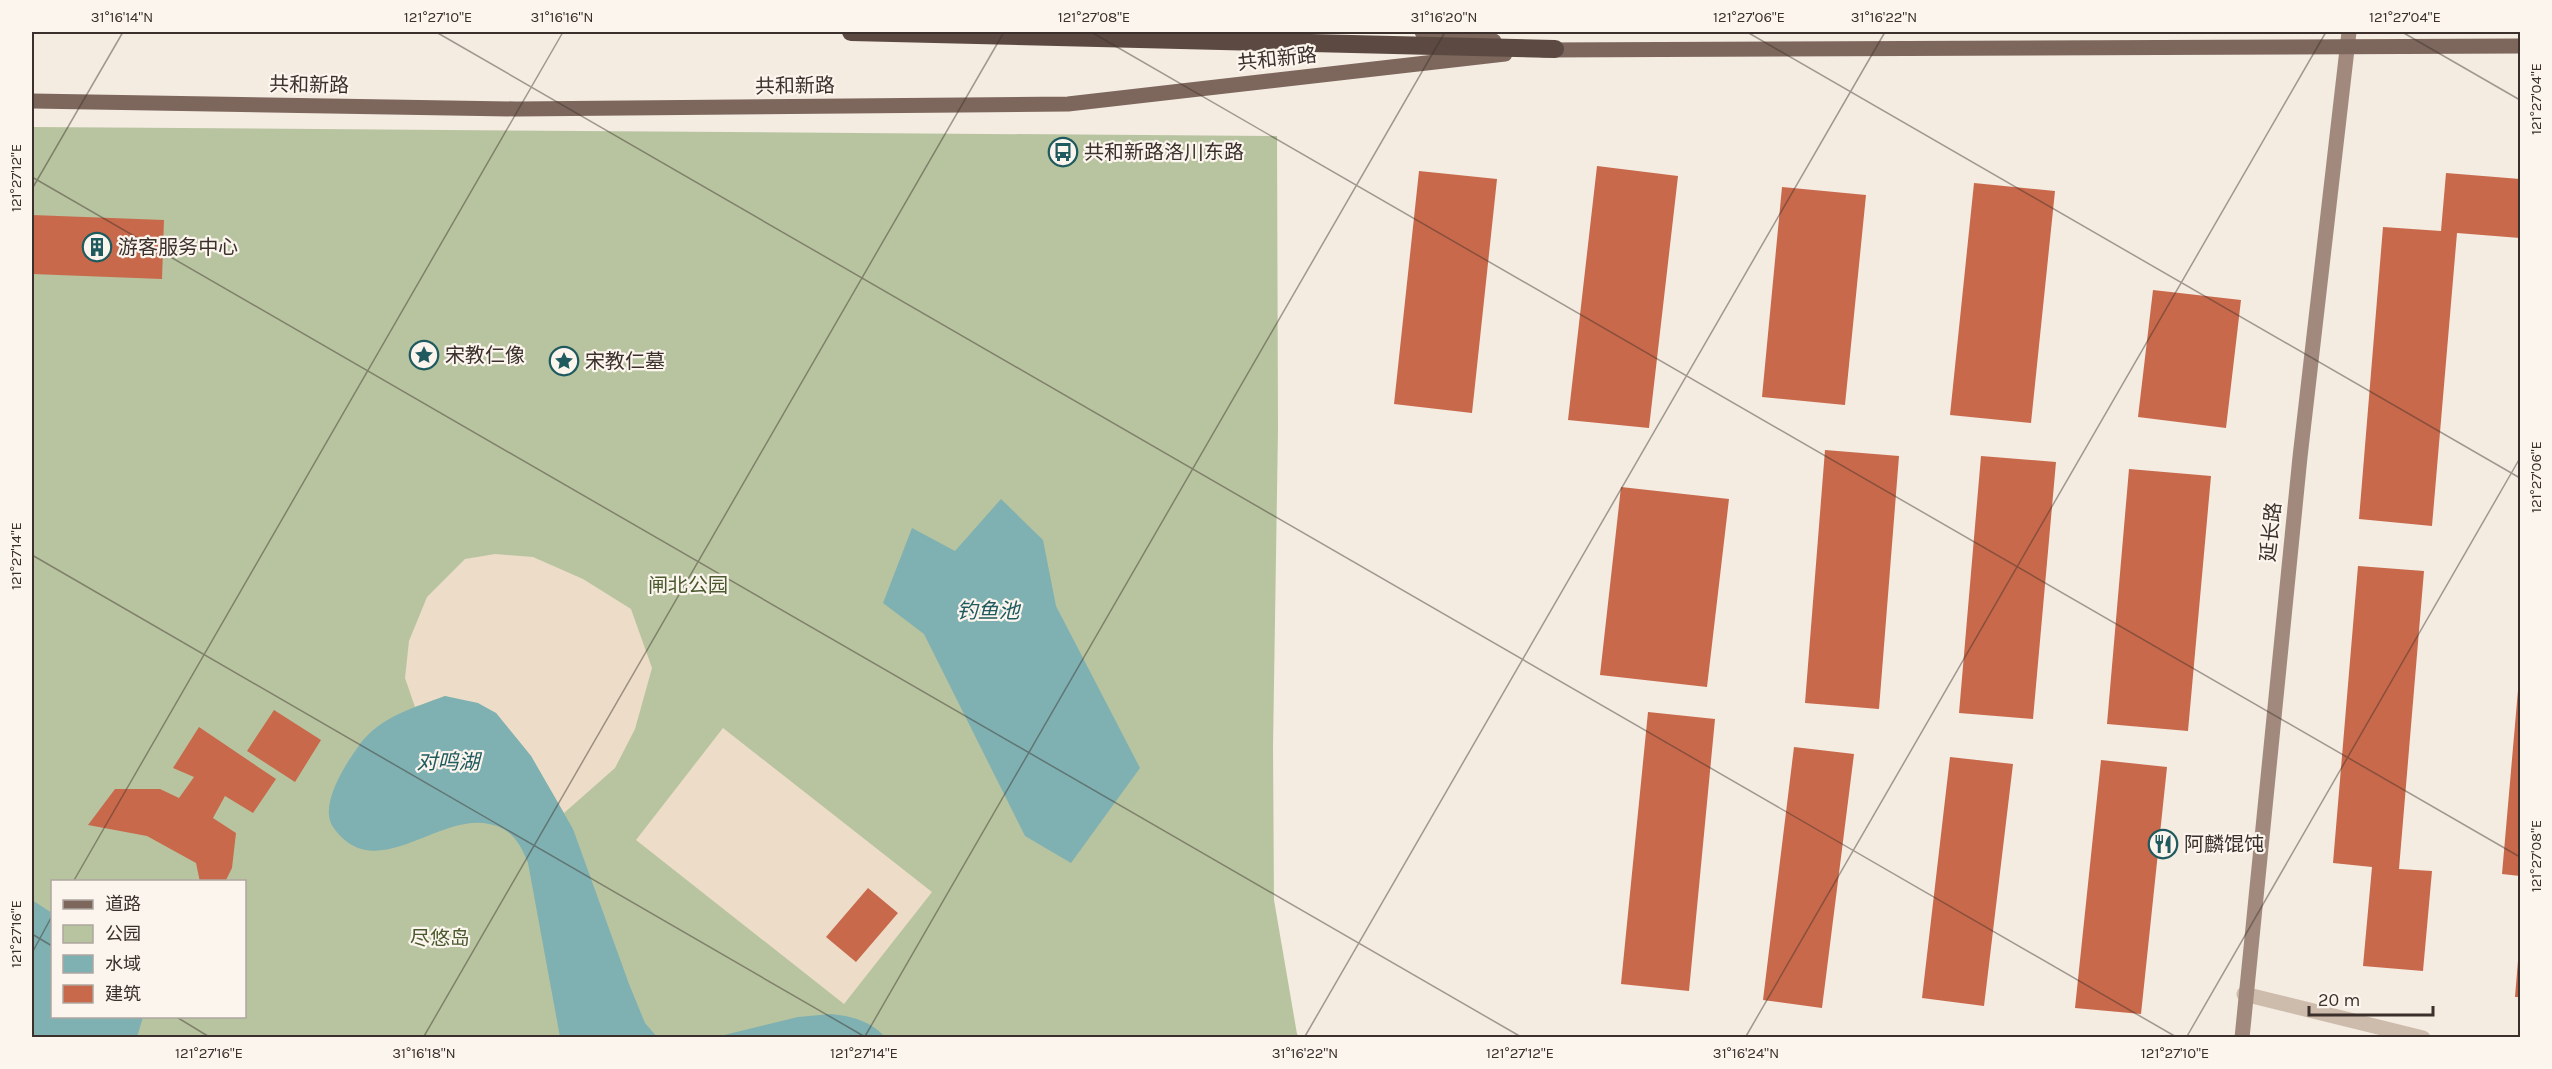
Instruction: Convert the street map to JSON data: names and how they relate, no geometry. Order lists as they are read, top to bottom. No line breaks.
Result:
{"streets":{"main road":["共和新路"],"street":["延长路"]},"crossings":[["共和新路","延长路"]],"water":["钓鱼池","对鸣湖"],"parks":["闸北公园","尽悠岛"],"places":{"bus stop":["共和新路洛川东路"],"building":["游客服务中心"],"place":["宋教仁像","宋教仁墓"],"restaurant":["阿麟馄饨"]},"legend":["道路","公园","水域","建筑"],"scale_bar":"20 m","coordinates":["31°16'14\"N","121°27'10\"E","31°16'16\"N","121°27'08\"E","31°16'20\"N","121°27'06\"E","31°16'22\"N","121°27'04\"E","121°27'12\"E","121°27'14\"E","121°27'16\"E","31°16'18\"N","31°16'24\"N"]}
